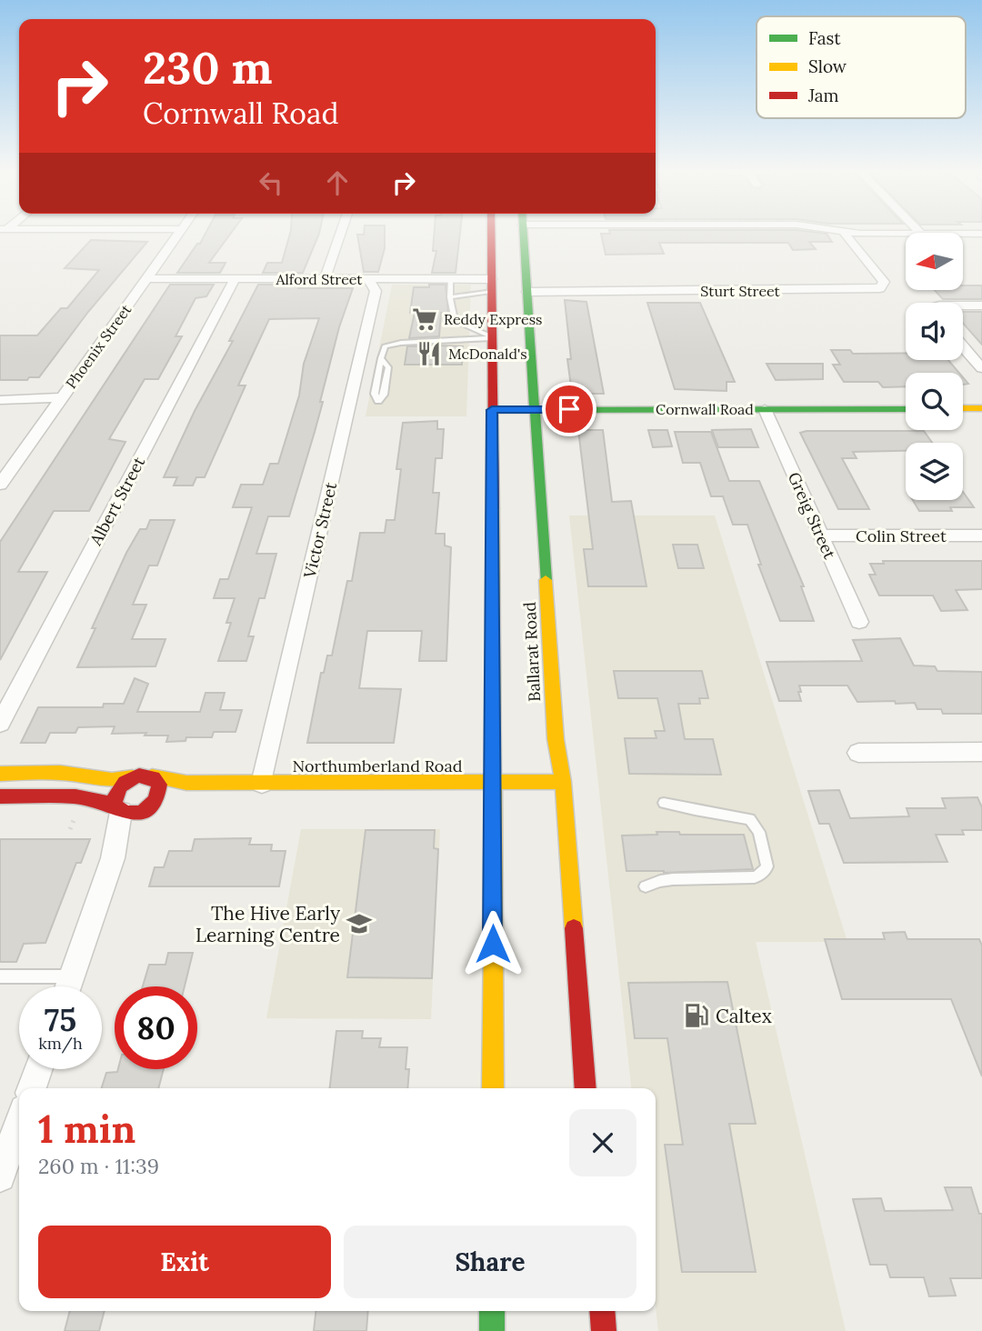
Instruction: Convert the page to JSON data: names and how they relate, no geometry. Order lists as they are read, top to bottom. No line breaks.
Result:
{"streets":{"main road":["Cornwall Road","Ballarat Road","Northumberland Road"],"street":["Alford Street","Sturt Street","Phoenix Street","Albert Street","Greig Street","Victor Street","Colin Street"]},"crossings":[["Alford Street","Phoenix Street"],["Alford Street","Albert Street"],["Alford Street","Victor Street"],["Sturt Street","Ballarat Road"],["Cornwall Road","Greig Street"],["Cornwall Road","Ballarat Road"],["Greig Street","Colin Street"],["Victor Street","Northumberland Road"],["Ballarat Road","Northumberland Road"]],"places":{"supermarket":["Reddy Express"],"restaurant":["McDonald's"],"school or university":["The Hive Early Learning Centre"],"fuel station":["Caltex"]},"legend":["Fast","Slow","Jam"],"north":"left","page":{"turn":["230 m","Cornwall Road"],"speed":"75 km/h","limit":"80","heading":["1 min","260 m · 11:39"],"buttons":["Exit","Share"]}}
